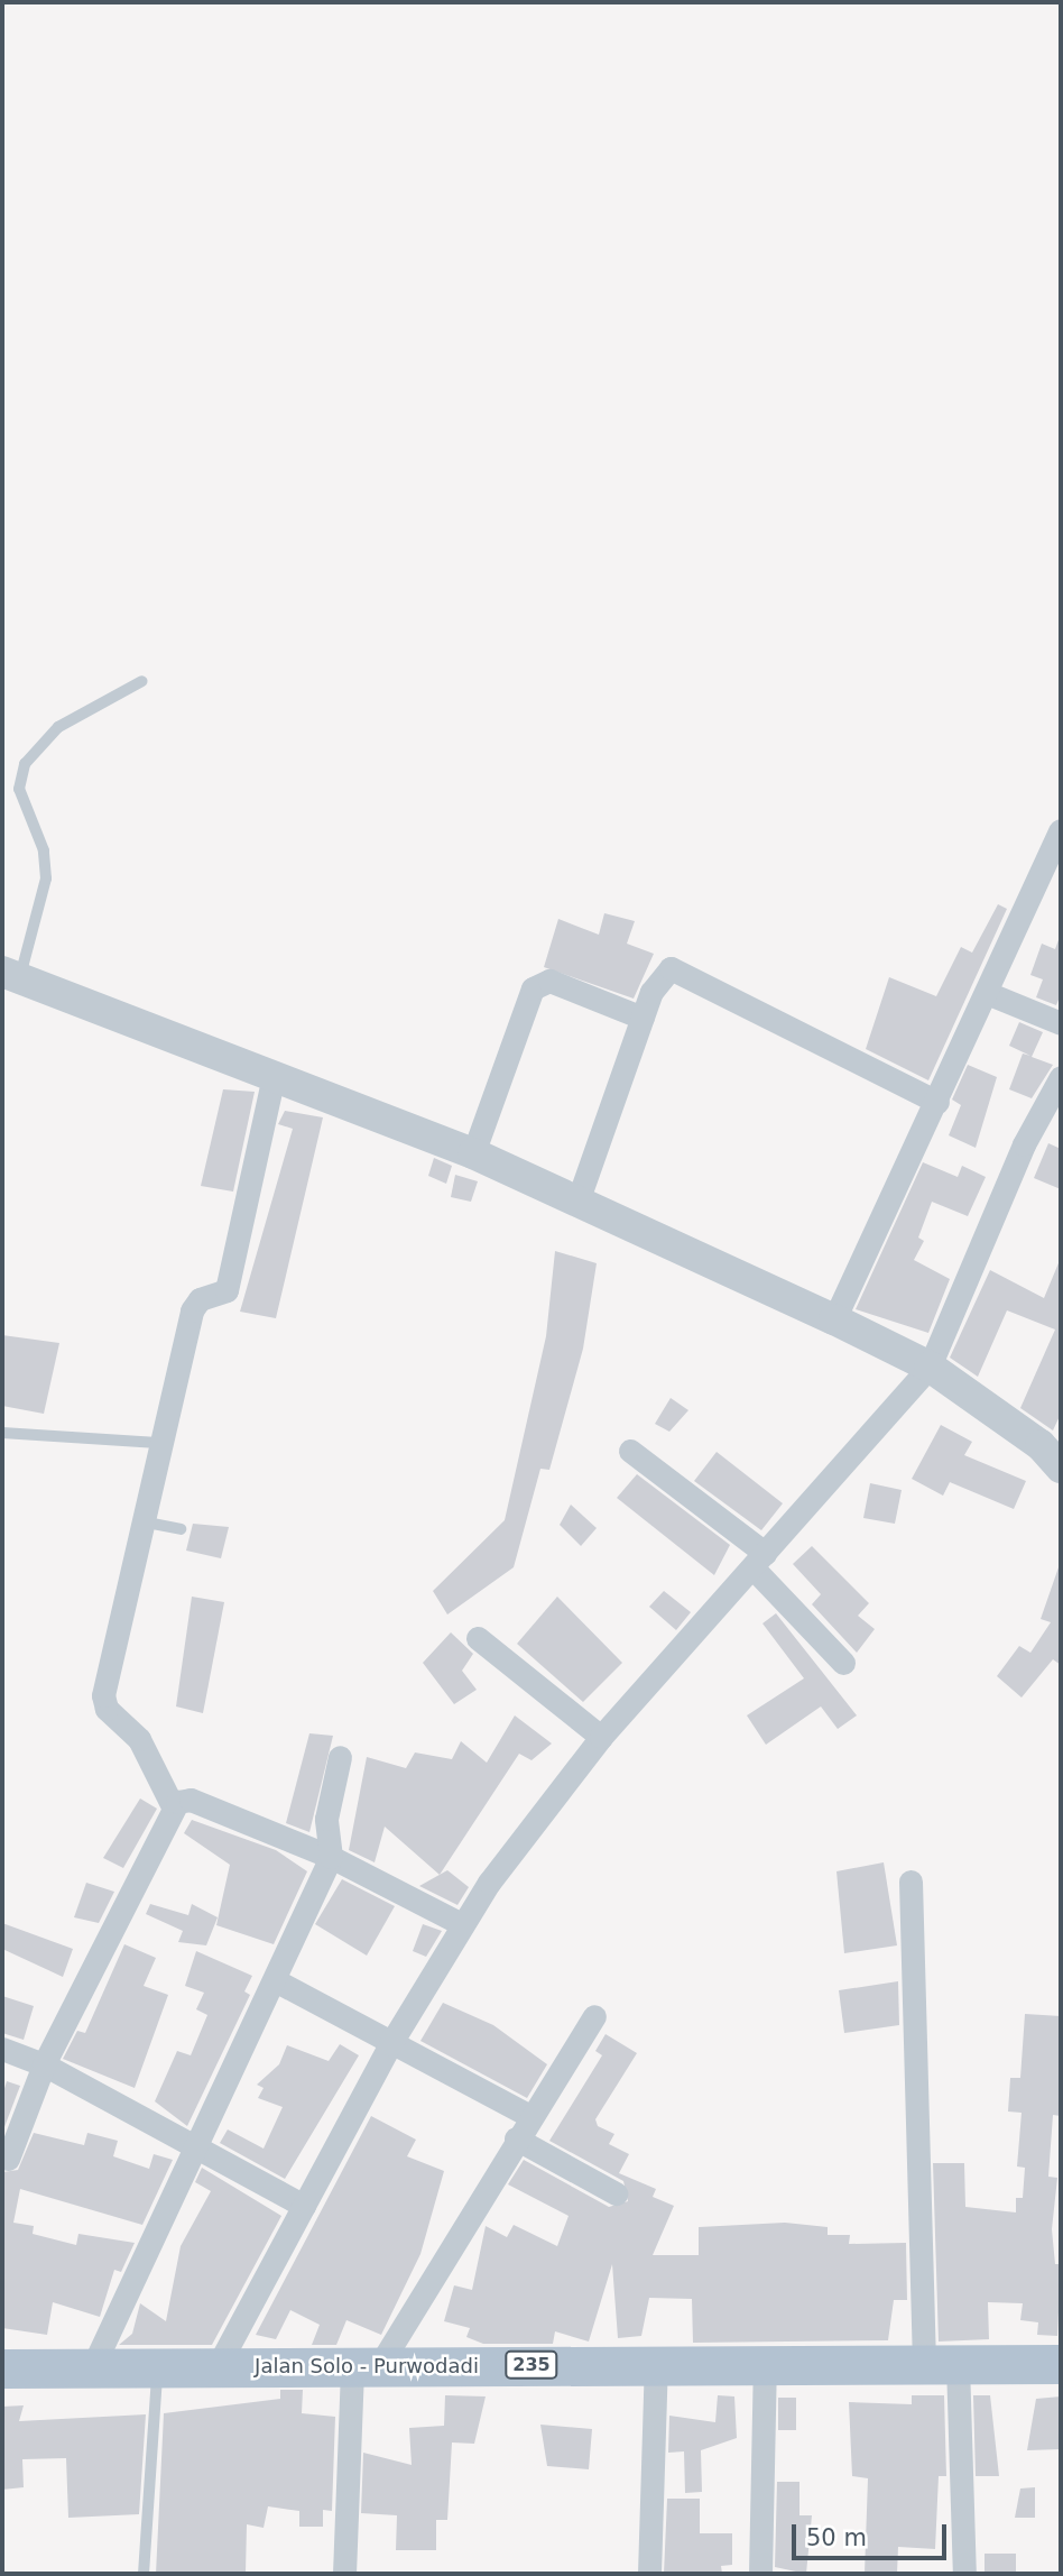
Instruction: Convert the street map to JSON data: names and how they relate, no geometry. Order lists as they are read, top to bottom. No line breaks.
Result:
{"streets":{"main road":["235","Jalan Solo - Purwodadi"]},"scale_bar":"50 m"}
